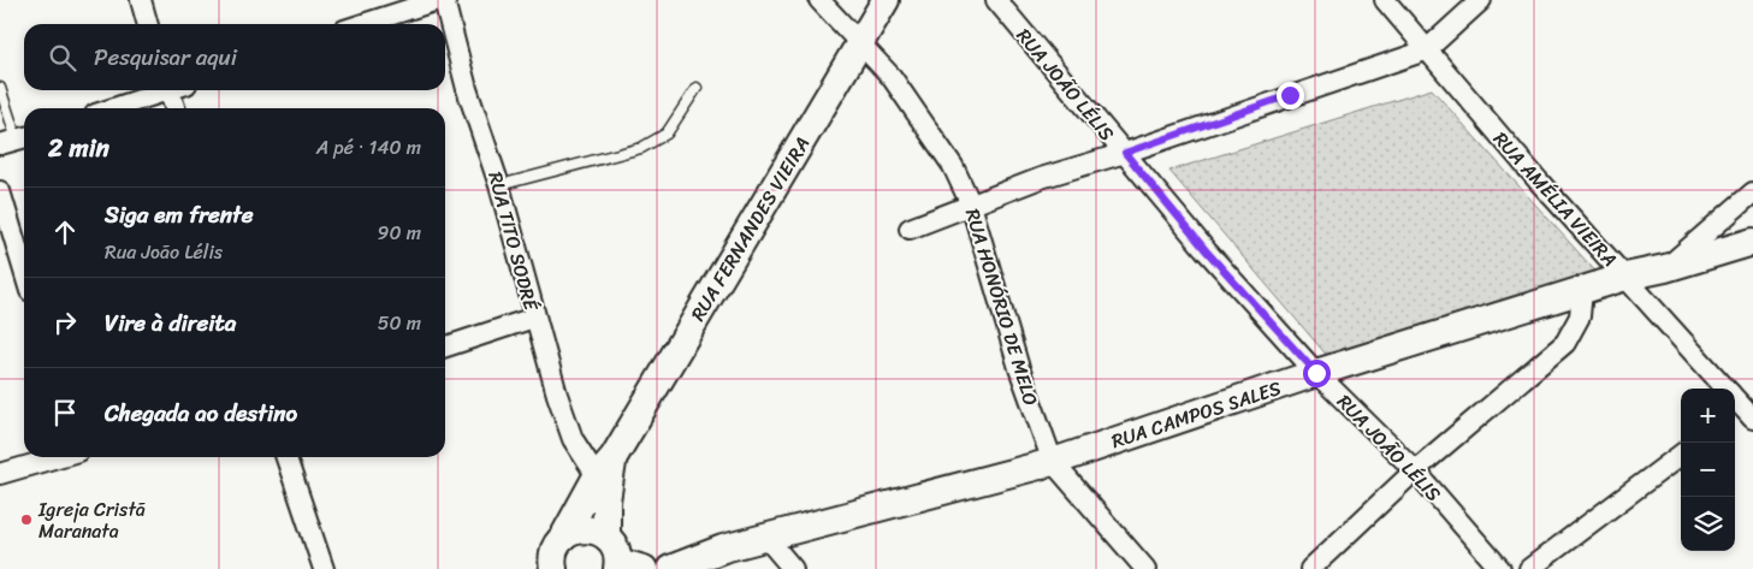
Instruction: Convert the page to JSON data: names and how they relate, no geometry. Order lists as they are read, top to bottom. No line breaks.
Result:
{"streets":{"street":["RUA JOÃO LÉLIS","RUA AMÉLIA VIEIRA","RUA FERNANDES VIEIRA","RUA TITO SODRÉ","RUA HONÓRIO DE MELO","RUA CAMPOS SALES"]},"crossings":[["RUA JOÃO LÉLIS","RUA CAMPOS SALES"],["RUA AMÉLIA VIEIRA","RUA CAMPOS SALES"],["RUA FERNANDES VIEIRA","RUA TITO SODRÉ"],["RUA FERNANDES VIEIRA","RUA HONÓRIO DE MELO"],["RUA HONÓRIO DE MELO","RUA CAMPOS SALES"]],"places":["Igreja Cristã Maranata"],"page":{"search":"Pesquisar aqui","heading":["2 min","A pé · 140 m"],"list":[["Siga em frente","Rua João Lélis","90 m"],["Vire à direita","50 m"],"Chegada ao destino"],"map_buttons":["+","−"]}}
